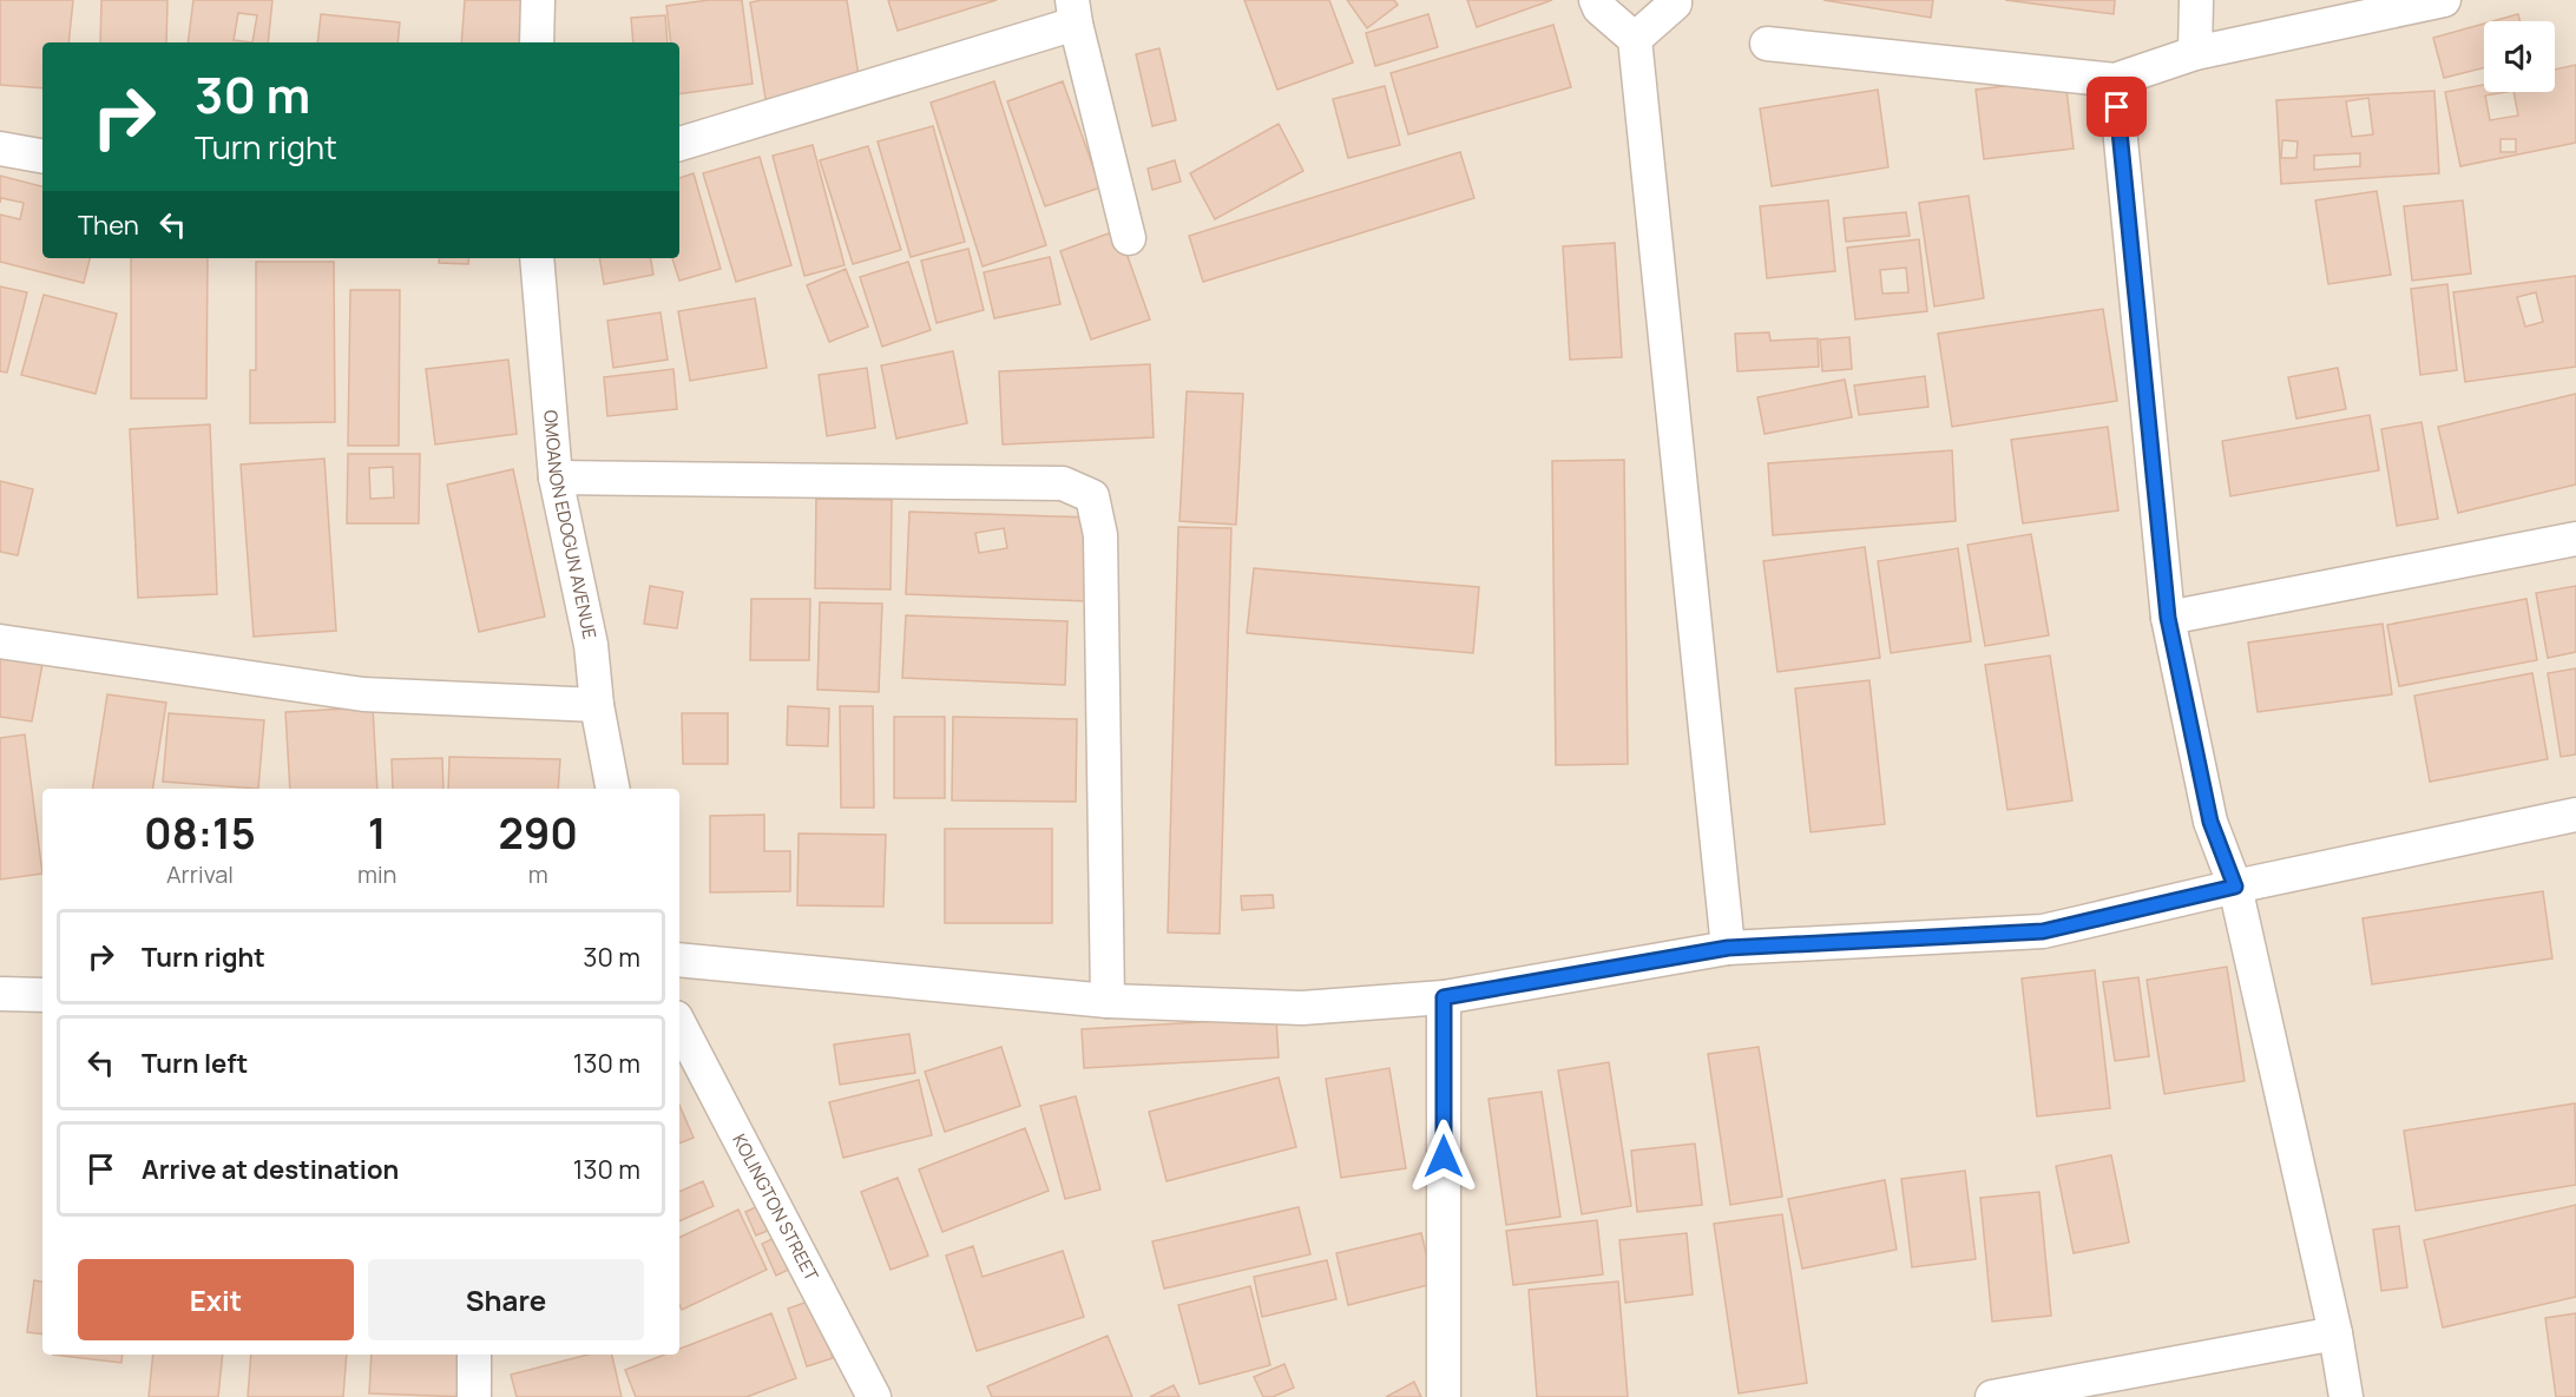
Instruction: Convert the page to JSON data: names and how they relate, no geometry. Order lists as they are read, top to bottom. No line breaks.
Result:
{"streets":{"street":["OMOANON EDOGUN AVENUE","KOLINGTON STREET"]},"page":{"turn":["30 m","Turn right"],"then":"Then","eta":["08:15","Arrival","1","min","290","m"],"list":[{"name":"Turn right","value":"30 m"},{"name":"Turn left","value":"130 m"},{"name":"Arrive at destination","value":"130 m"}],"buttons":["Exit","Share"]}}
